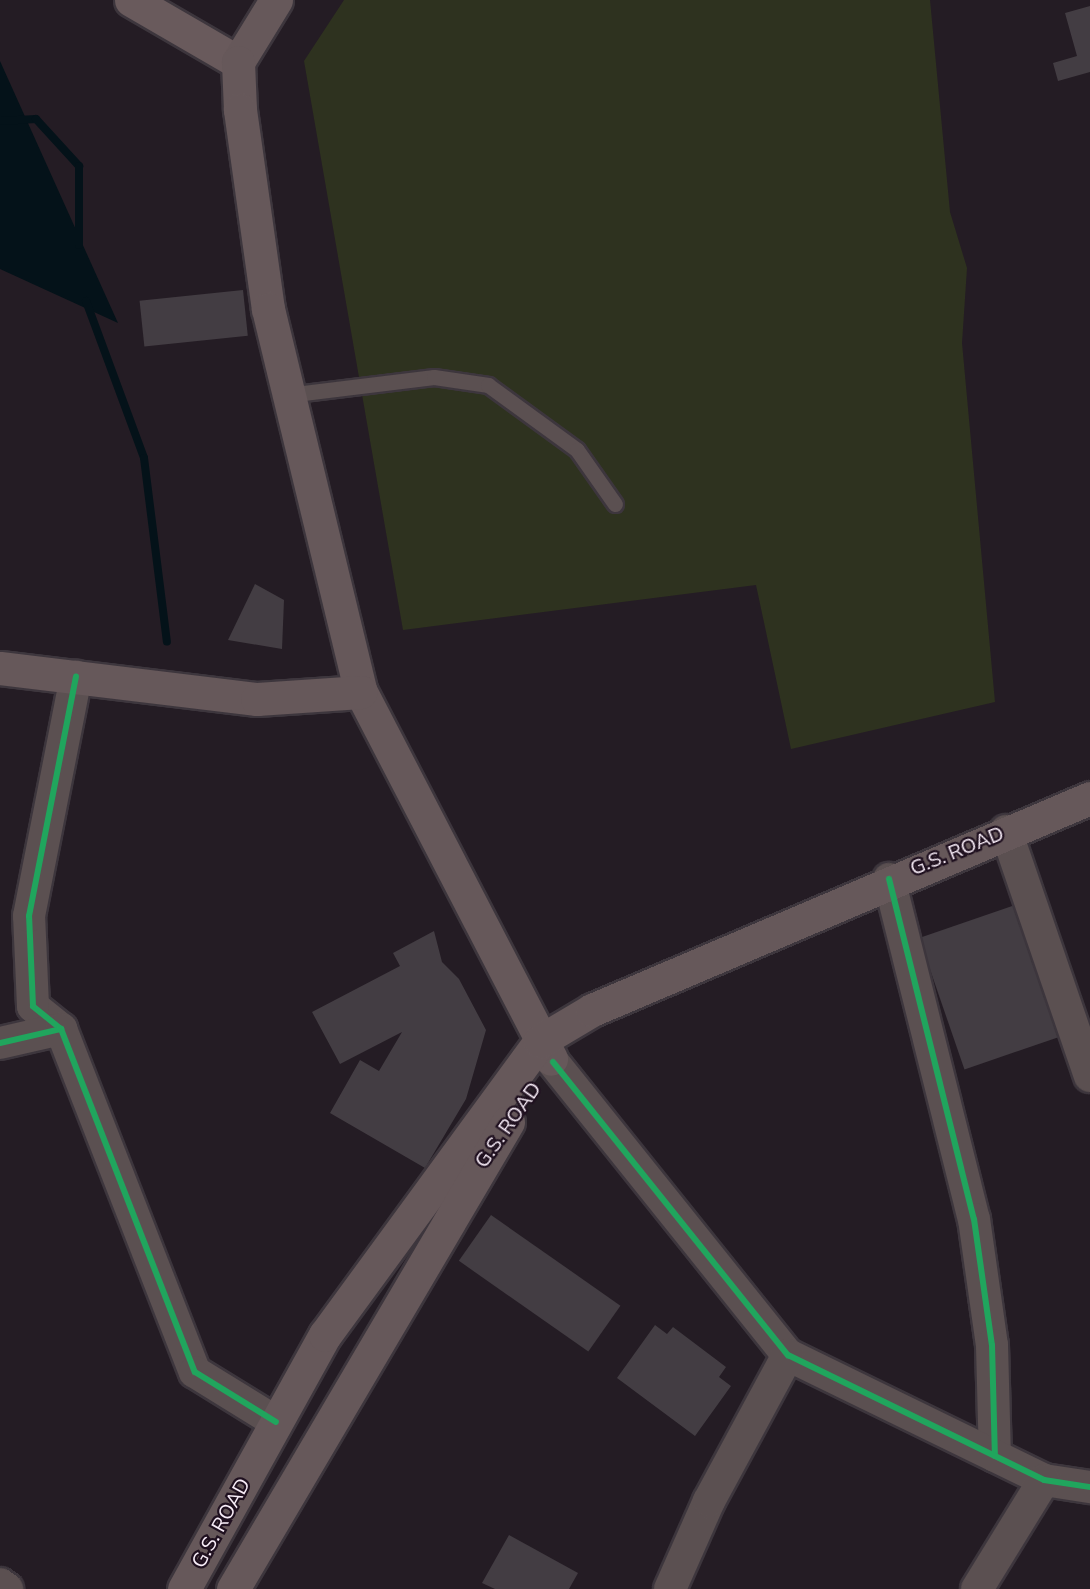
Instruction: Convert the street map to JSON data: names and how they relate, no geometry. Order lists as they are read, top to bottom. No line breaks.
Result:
{"streets":{"main road":["G.S. ROAD"]}}
